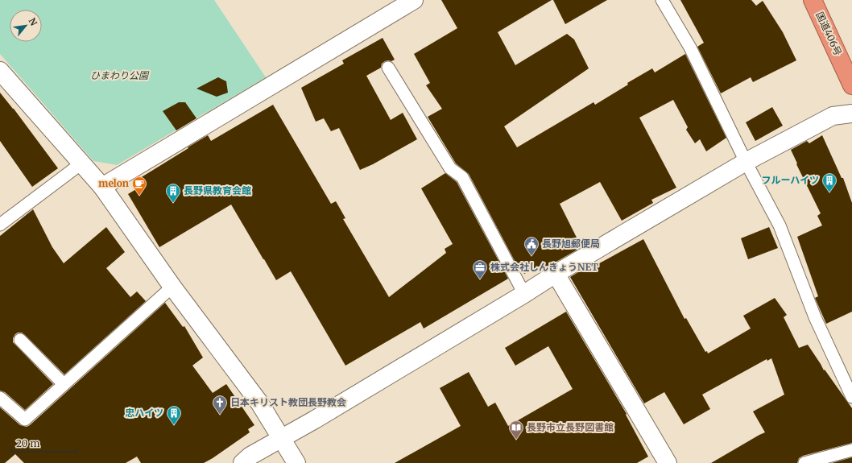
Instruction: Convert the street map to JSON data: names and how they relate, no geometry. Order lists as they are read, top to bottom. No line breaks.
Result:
{"streets":{"highway":["国道406号"]},"parks":["ひまわり公園"],"places":{"building":["フルーハイツ","長野県教育会館","忠ハイツ"],"cafe":["melon"],"public building":["長野旭郵便局"],"office":["株式会社しんきょうNET"],"church":["日本キリスト教団長野教会"],"library":["長野市立長野図書館"]},"scale_bar":"20 m","north":"top right"}
